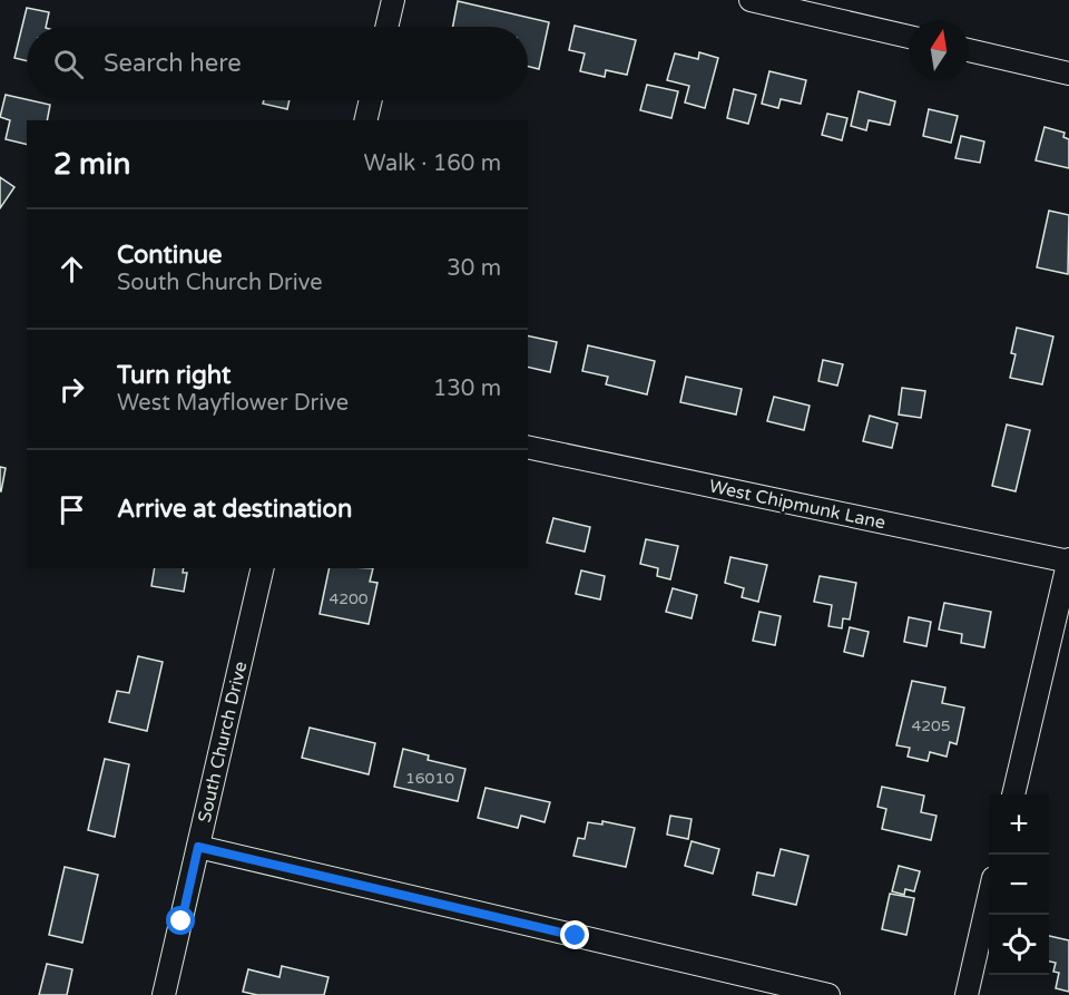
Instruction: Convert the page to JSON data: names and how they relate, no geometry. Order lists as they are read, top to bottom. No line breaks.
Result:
{"streets":{"street":["West Chipmunk Lane","South Church Drive"]},"house_numbers":["4200","4205","16010"],"north":"top","page":{"search":"Search here","heading":["2 min","Walk · 160 m"],"list":[["Continue","South Church Drive","30 m"],["Turn right","West Mayflower Drive","130 m"],"Arrive at destination"],"map_buttons":["+","−"]}}
